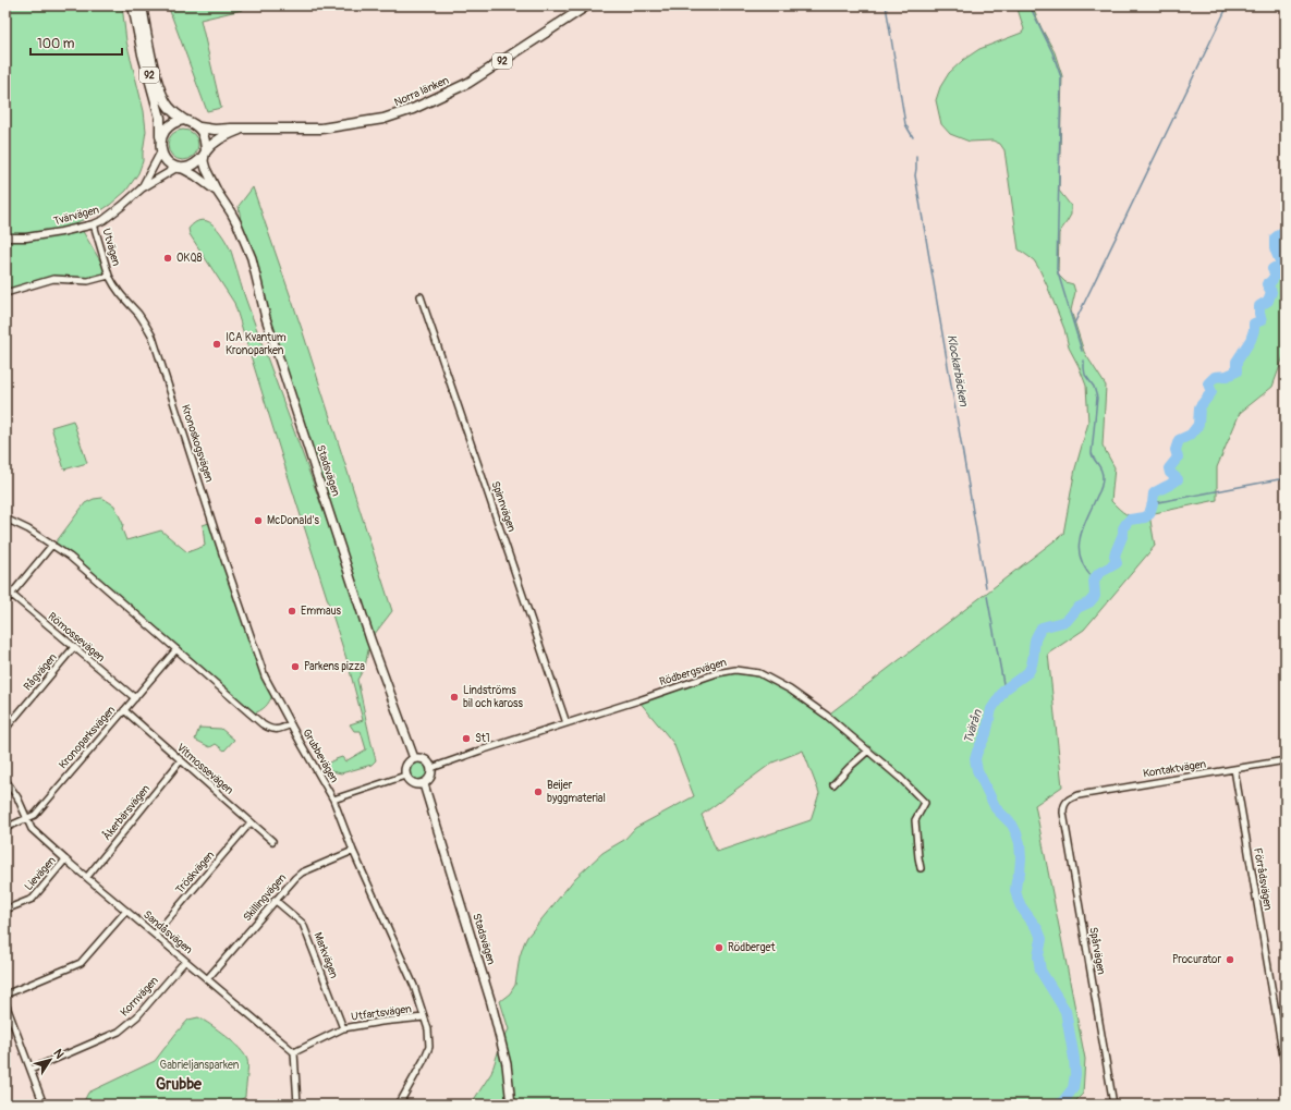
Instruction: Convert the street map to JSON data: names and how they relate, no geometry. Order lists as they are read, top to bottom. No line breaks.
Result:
{"streets":{"highway":["92","Norra länken"],"main road":["Stadsvägen"],"street":["Tvärvägen","Utvägen","Kronoskogsvägen","Spinnvägen","Römossevägen","Rågvägen","Rödbergsvägen","Kronoparksvägen","Grubbevägen","Vitmossevägen","Kontaktvägen","Åkerbärsvägen","Tröskvägen","Lievägen","Förrådsvägen","Skillingvägen","Sandåsvägen","Spårvägen","Markvägen","Kornvägen","Utfartsvägen"]},"crossings":[["92","Norra länken"],["92","Tvärvägen"],["92","Stadsvägen"],["Norra länken","Tvärvägen"],["Norra länken","Stadsvägen"],["Tvärvägen","Utvägen"],["Tvärvägen","Stadsvägen"],["Utvägen","Kronoskogsvägen"],["Kronoskogsvägen","Grubbevägen"],["Stadsvägen","Rödbergsvägen"],["Spinnvägen","Rödbergsvägen"],["Römossevägen","Rågvägen"],["Römossevägen","Kronoparksvägen"],["Kronoparksvägen","Grubbevägen"],["Kronoparksvägen","Vitmossevägen"],["Kronoparksvägen","Sandåsvägen"],["Grubbevägen","Skillingvägen"],["Grubbevägen","Utfartsvägen"],["Vitmossevägen","Åkerbärsvägen"],["Vitmossevägen","Tröskvägen"],["Kontaktvägen","Förrådsvägen"],["Kontaktvägen","Spårvägen"],["Åkerbärsvägen","Sandåsvägen"],["Tröskvägen","Sandåsvägen"],["Lievägen","Sandåsvägen"],["Skillingvägen","Sandåsvägen"],["Skillingvägen","Markvägen"],["Sandåsvägen","Kornvägen"],["Sandåsvägen","Utfartsvägen"],["Markvägen","Utfartsvägen"]],"districts":["Grubbe"],"water":["Klockarbäcken","Tvärån"],"parks":["Gabrieljansparken"],"places":["OKQ8","ICA Kvantum Kronoparken","McDonald's","Emmaus","Parkens pizza","Lindströms bil och kaross","St1","Beijer byggmaterial","Rödberget","Procurator"],"scale_bar":"100 m","north":"top right"}
